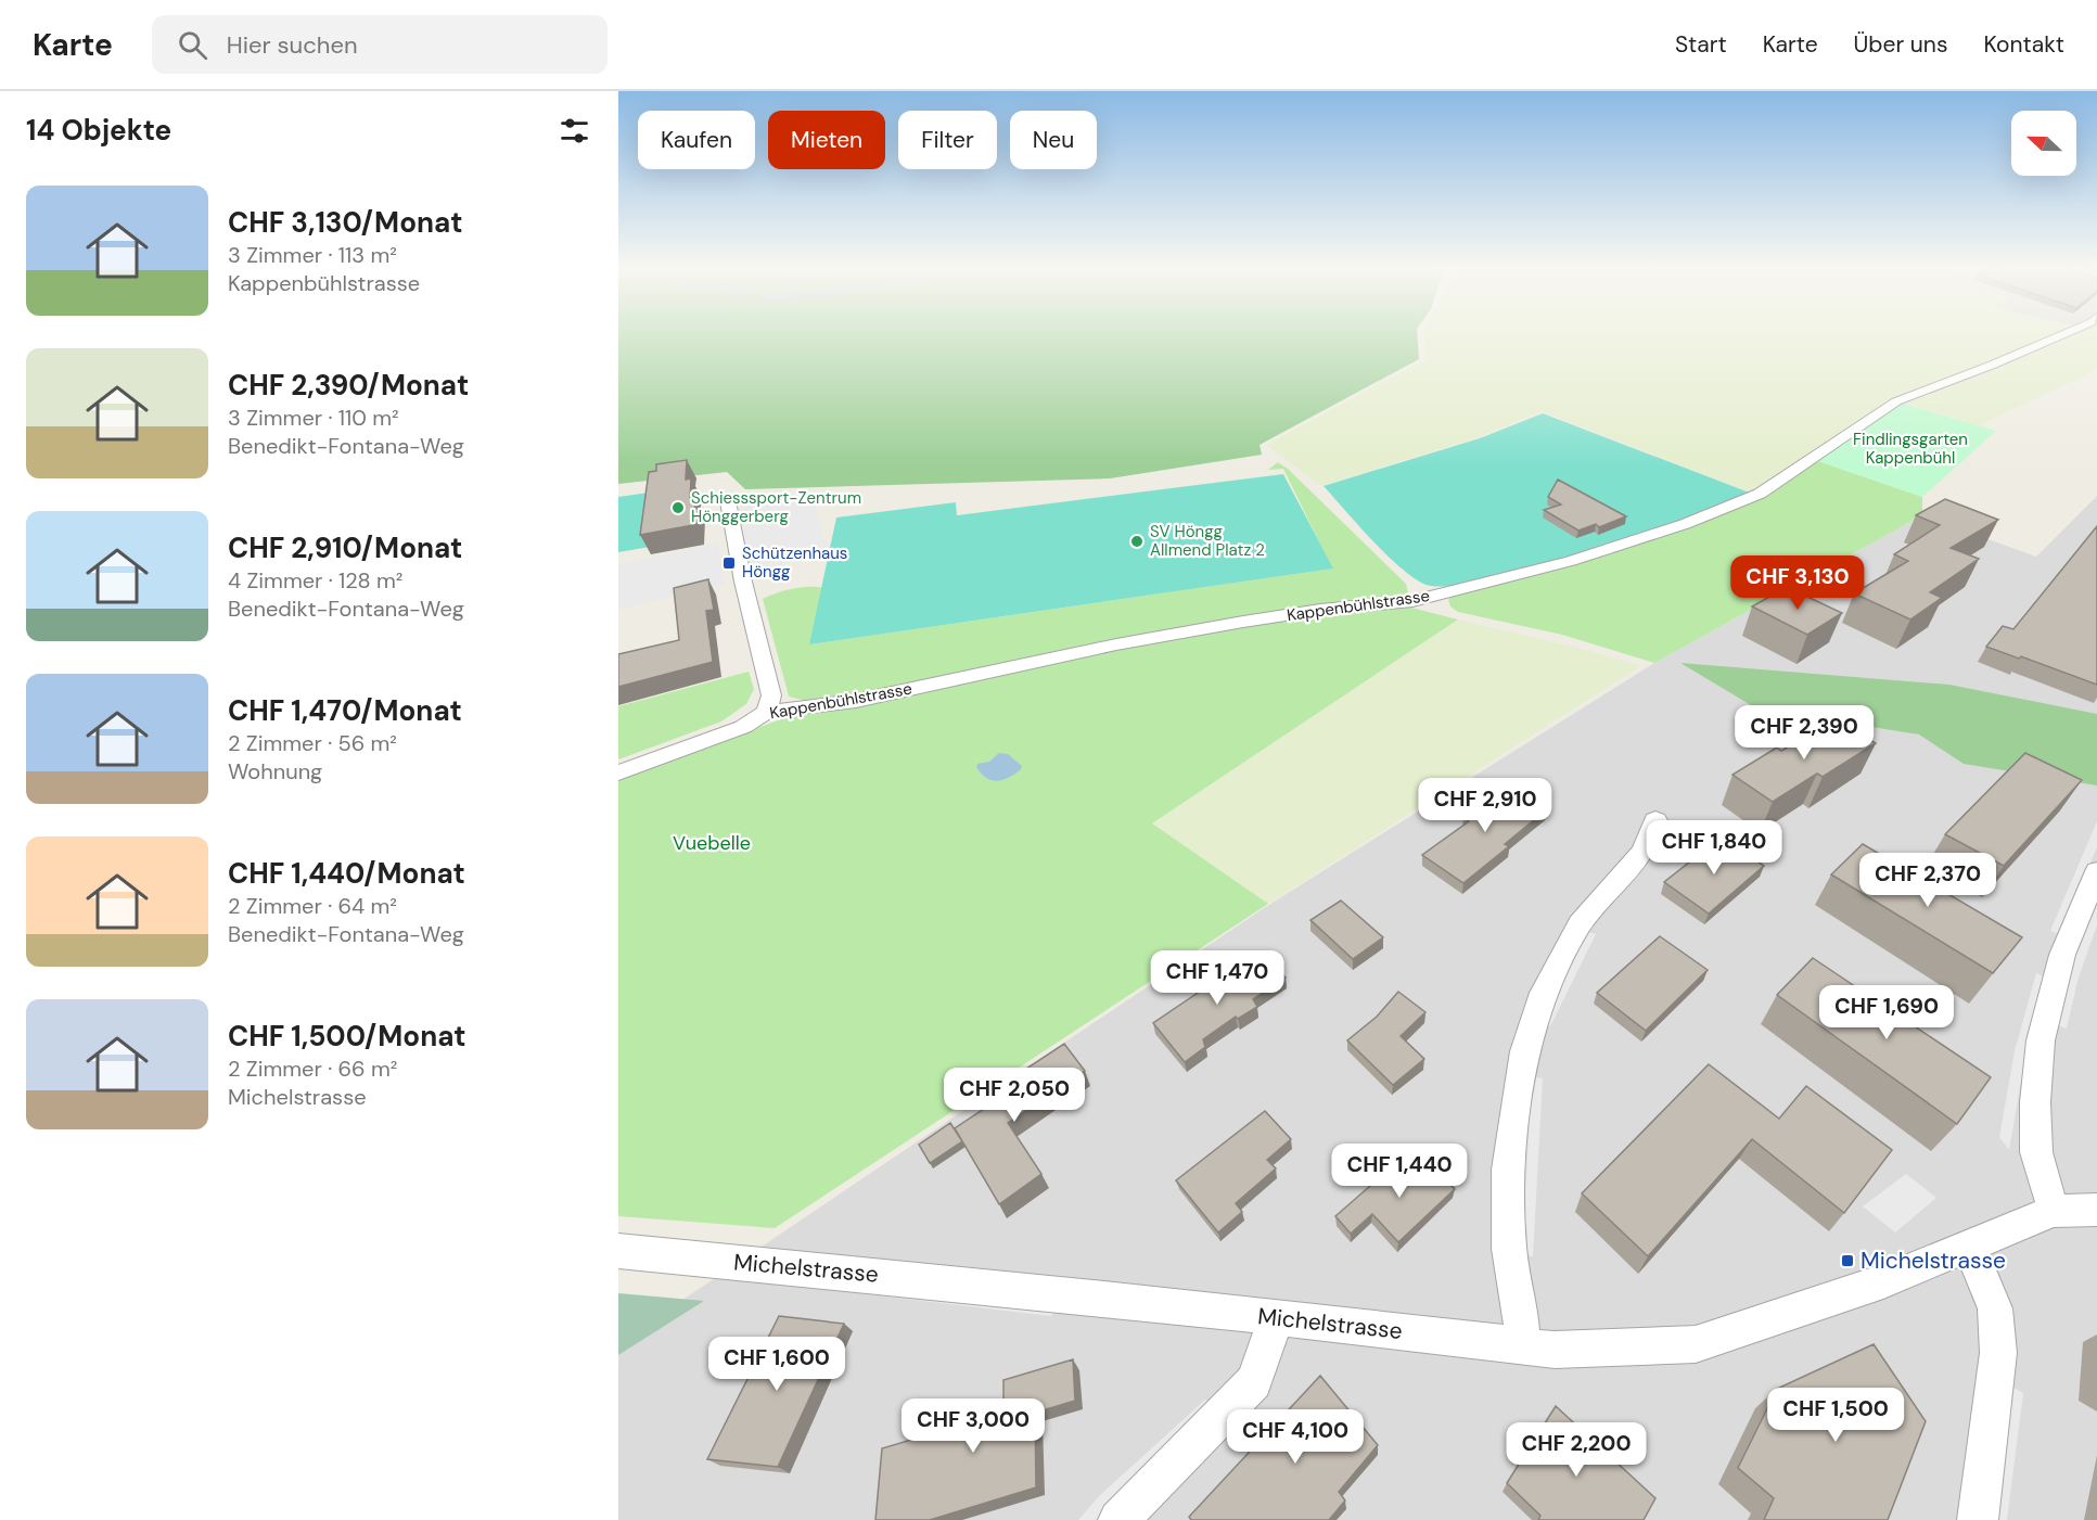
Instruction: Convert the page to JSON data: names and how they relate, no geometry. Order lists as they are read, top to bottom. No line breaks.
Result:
{"streets":{"street":["Kappenbühlstrasse","Michelstrasse"]},"parks":["Findlingsgarten Kappenbühl","Vuebelle"],"places":{"other":["Schiesssport-Zentrum Hönggerberg","SV Höngg Allmend Platz 2"],"transit":["Schützenhaus Höngg","Michelstrasse"]},"north":"left","page":{"header":"Karte","search":"Hier suchen","nav":["Start","Karte","Über uns","Kontakt"],"heading":"14 Objekte","chip":["Kaufen","Mieten","Filter","Neu"],"list":[{"name":"CHF 3,130/Monat","note":"3 Zimmer · 113 m² · Kappenbühlstrasse"},{"name":"CHF 2,390/Monat","note":"3 Zimmer · 110 m² · Benedikt-Fontana-Weg"},{"name":"CHF 2,910/Monat","note":"4 Zimmer · 128 m² · Benedikt-Fontana-Weg"},{"name":"CHF 1,470/Monat","note":"2 Zimmer · 56 m² · Wohnung"},{"name":"CHF 1,440/Monat","note":"2 Zimmer · 64 m² · Benedikt-Fontana-Weg"},{"name":"CHF 1,500/Monat","note":"2 Zimmer · 66 m² · Michelstrasse"}],"price":["CHF 3,130","CHF 2,390","CHF 2,910","CHF 1,840","CHF 2,370","CHF 1,470","CHF 1,690","CHF 2,050","CHF 1,440","CHF 1,600","CHF 1,500","CHF 3,000","CHF 4,100","CHF 2,200"]}}
